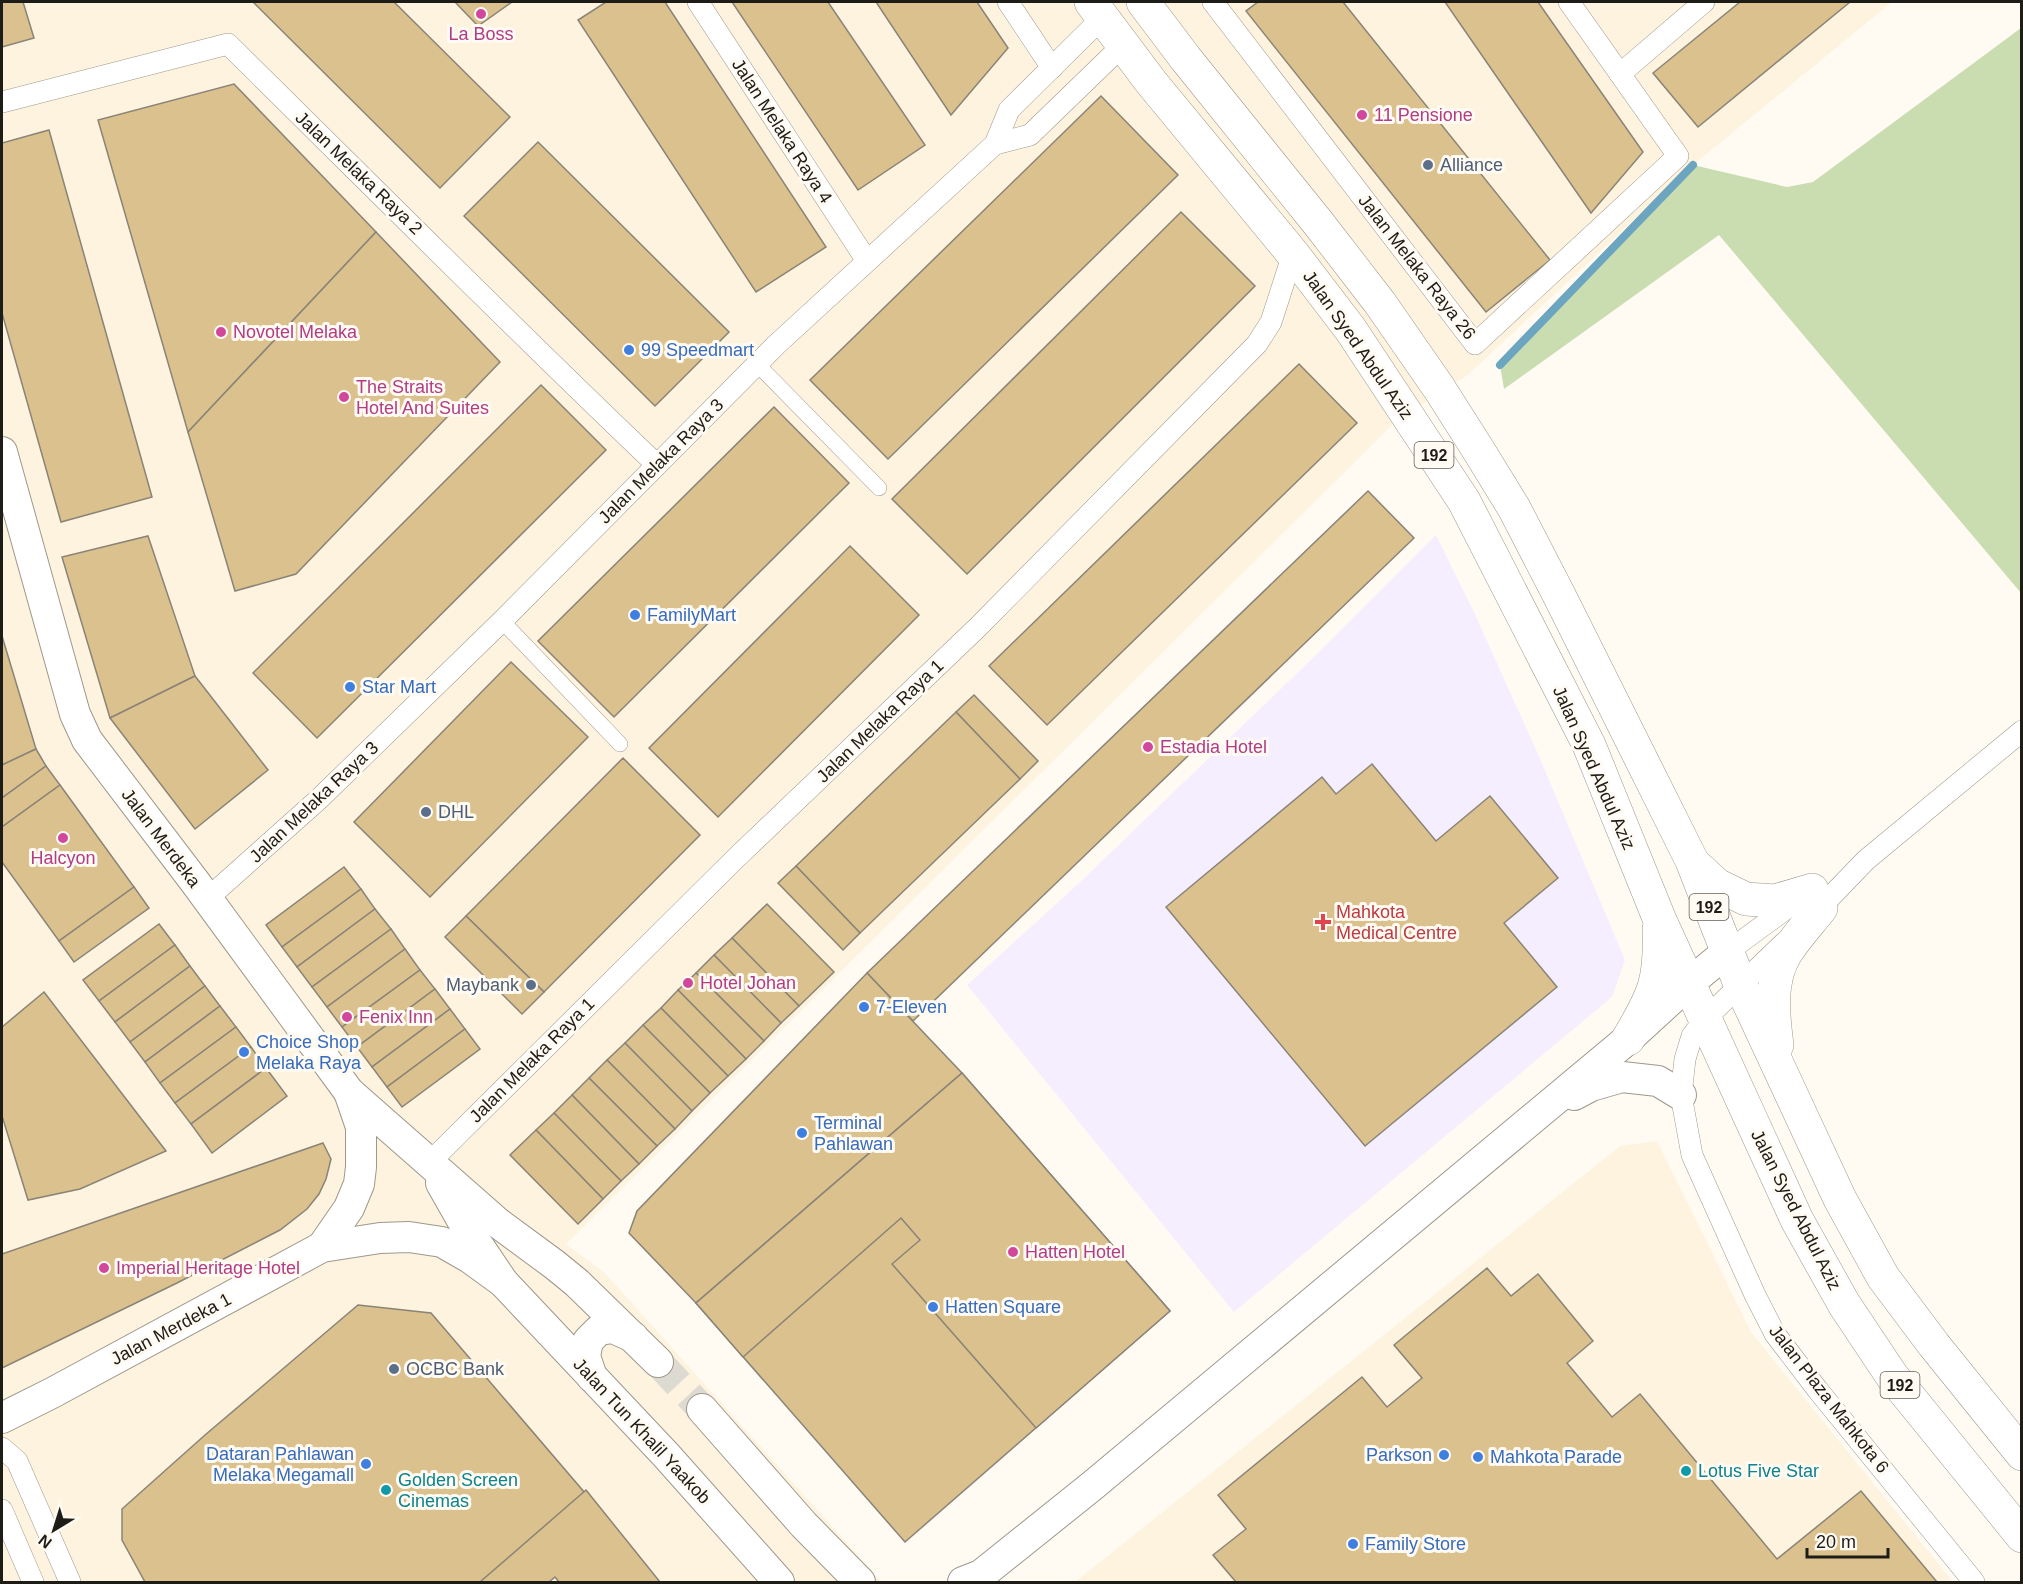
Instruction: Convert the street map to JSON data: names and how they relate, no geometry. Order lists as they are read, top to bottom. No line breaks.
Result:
{"streets":{"main road":["Jalan Syed Abdul Aziz","192","Jalan Merdeka","Jalan Merdeka 1","Jalan Tun Khalil Yaakob"],"street":["Jalan Melaka Raya 4","Jalan Melaka Raya 2","Jalan Melaka Raya 26","Jalan Melaka Raya 3","Jalan Melaka Raya 1","Jalan Plaza Mahkota 6"]},"crossings":[["Jalan Melaka Raya 4","Jalan Melaka Raya 3"],["Jalan Melaka Raya 2","Jalan Melaka Raya 3"],["Jalan Syed Abdul Aziz","Jalan Melaka Raya 3"],["Jalan Syed Abdul Aziz","Jalan Melaka Raya 1"],["Jalan Syed Abdul Aziz","Jalan Plaza Mahkota 6"],["192","Jalan Plaza Mahkota 6"],["Jalan Melaka Raya 3","Jalan Merdeka"],["Jalan Melaka Raya 1","Jalan Merdeka"],["Jalan Merdeka","Jalan Merdeka 1"],["Jalan Merdeka 1","Jalan Tun Khalil Yaakob"]],"places":{"other":["La Boss","11 Pensione","Alliance","Novotel Melaka","99 Speedmart","The Straits Hotel And Suites","FamilyMart","Star Mart","Estadia Hotel","DHL","Halcyon","Hotel Johan","Maybank","7-Eleven","Fenix Inn","Choice Shop Melaka Raya","Terminal Pahlawan","Hatten Hotel","Imperial Heritage Hotel","Hatten Square","OCBC Bank","Parkson","Mahkota Parade","Dataran Pahlawan Melaka Megamall","Lotus Five Star","Golden Screen Cinemas","Family Store"],"health":["Mahkota Medical Centre"]},"scale_bar":"20 m","north":"bottom left"}
